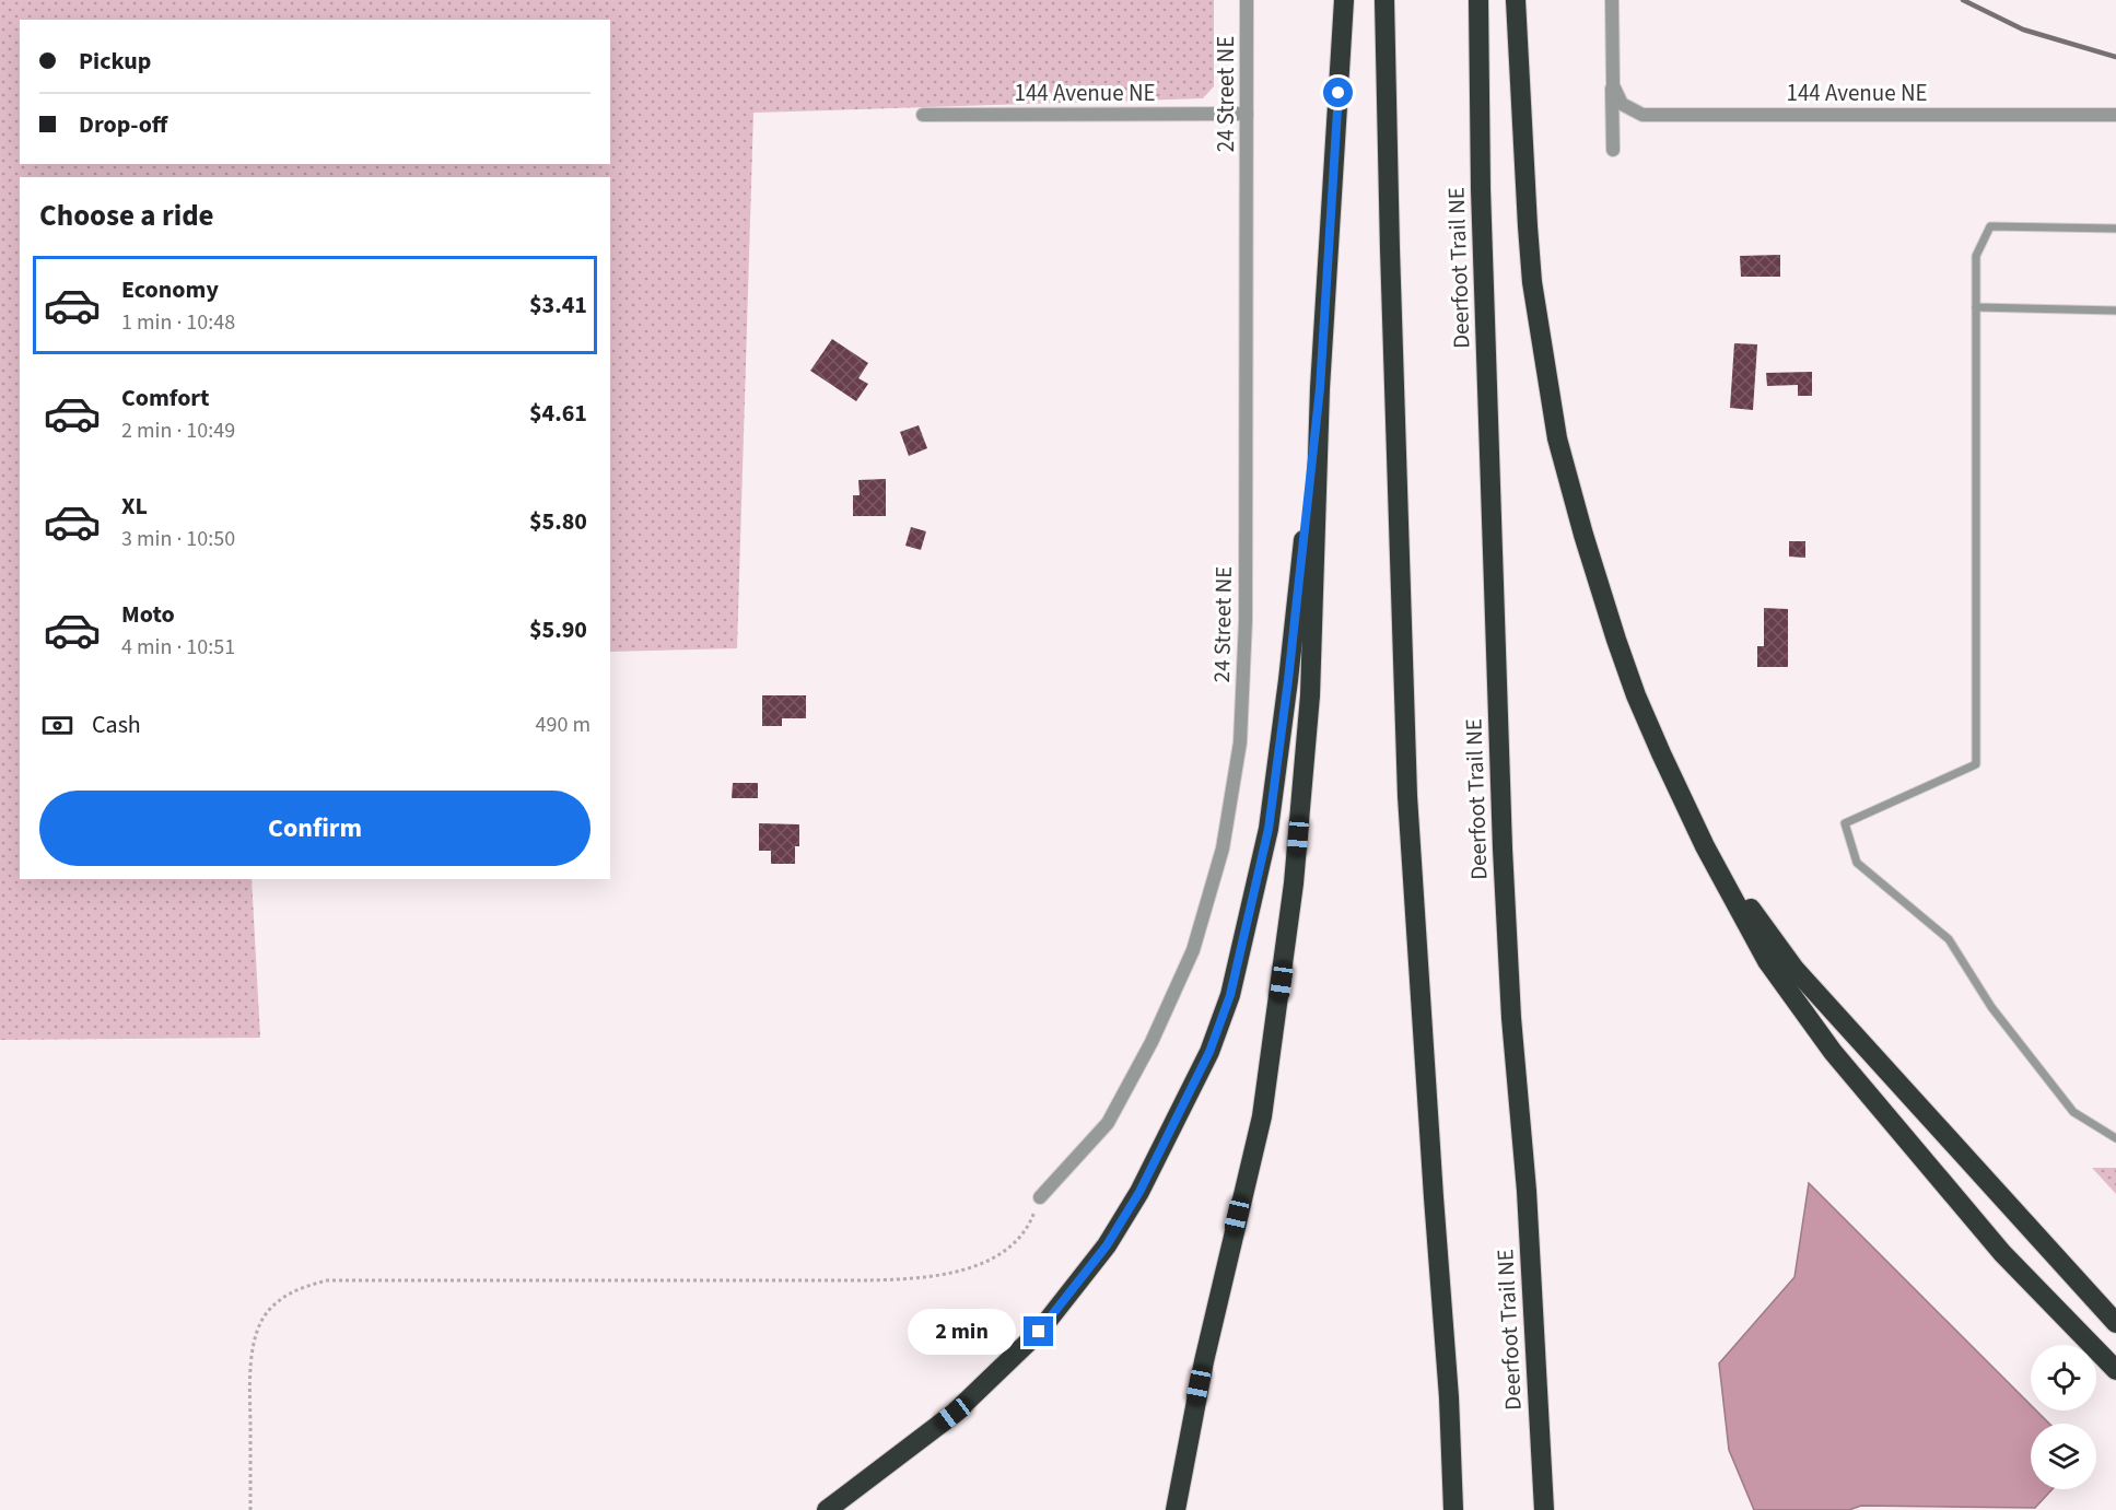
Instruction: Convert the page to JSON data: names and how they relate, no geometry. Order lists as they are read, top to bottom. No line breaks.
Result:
{"streets":{"highway":["Deerfoot Trail NE"],"street":["144 Avenue NE","24 Street NE"]},"crossings":[["144 Avenue NE","24 Street NE"]],"page":{"banner":["Pickup","Drop-off"],"heading":"Choose a ride","list":[{"name":"Economy","note":"1 min · 10:48","value":"$3.41"},{"name":"Comfort","note":"2 min · 10:49","value":"$4.61"},{"name":"XL","note":"3 min · 10:50","value":"$5.80"},{"name":"Moto","note":"4 min · 10:51","value":"$5.90"}],"pay":["Cash","490 m"],"buttons":"Confirm","bubble":"2 min"}}
